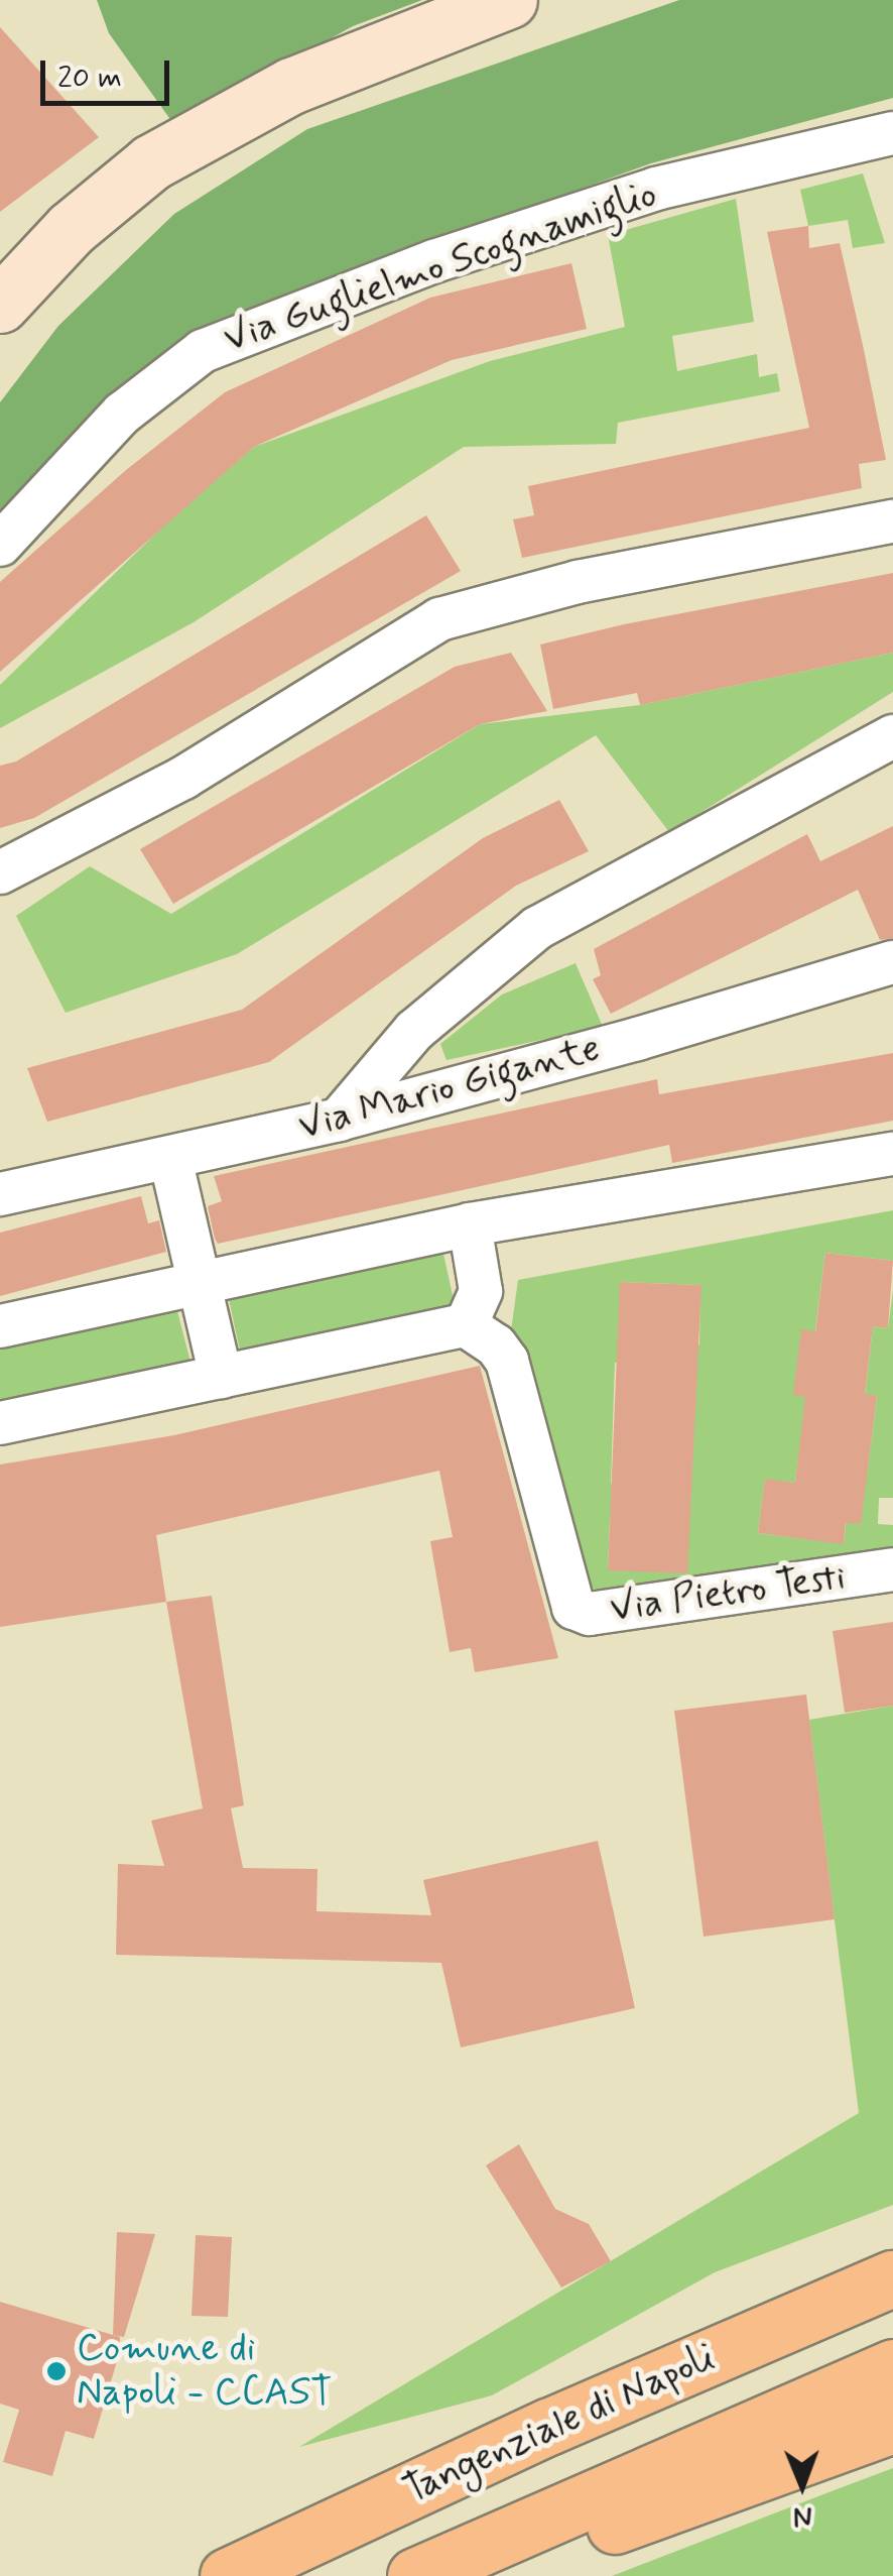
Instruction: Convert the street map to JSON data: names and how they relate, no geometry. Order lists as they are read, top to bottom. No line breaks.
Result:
{"streets":{"highway":["Tangenziale di Napoli"],"street":["Via Guglielmo Scognamiglio","Via Mario Gigante","Via Pietro Testi"]},"places":["Comune di Napoli - CCAST"],"scale_bar":"20 m","north":"bottom"}
